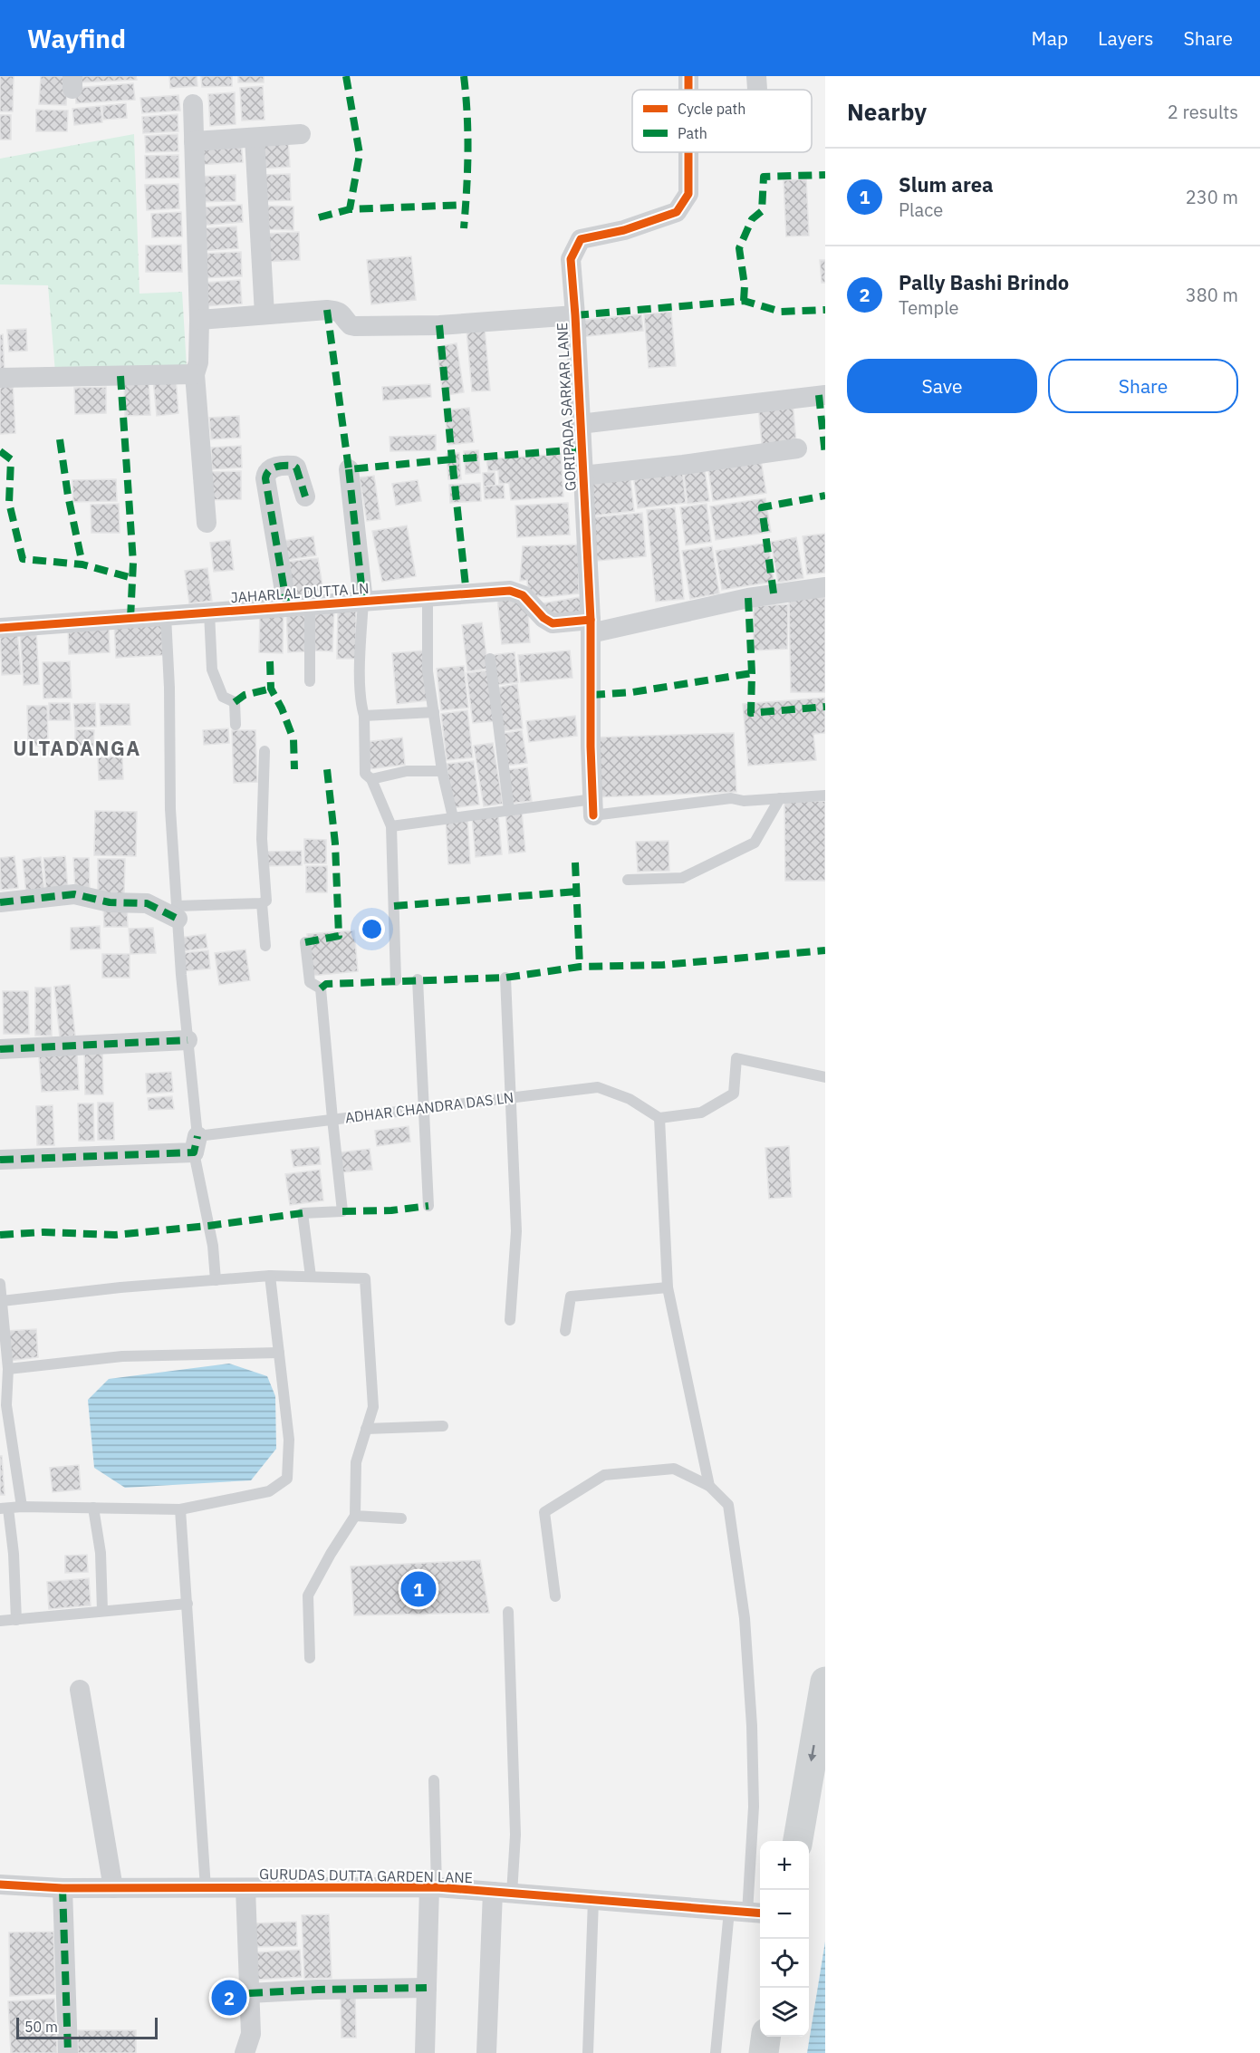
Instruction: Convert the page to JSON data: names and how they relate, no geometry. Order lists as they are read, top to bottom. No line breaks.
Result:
{"streets":{"street":["GORIPADA SARKAR LANE","JAHARLAL DUTTA LN","ADHAR CHANDRA DAS LN","GURUDAS DUTTA GARDEN LANE"]},"crossings":[["GORIPADA SARKAR LANE","JAHARLAL DUTTA LN"]],"districts":["ULTADANGA"],"legend":["Cycle path","Path"],"scale_bar":"50 m","page":{"header":"Wayfind","nav":["Map","Layers","Share"],"heading":["Nearby","2 results"],"list":[{"mark":"1","name":"Slum area","note":"Place","value":"230 m"},{"mark":"2","name":"Pally Bashi Brindo","note":"Temple","value":"380 m"}],"buttons":["Save","Share"],"pins":["1","2"],"map_buttons":["+","−"],"scale":"50 m"}}
